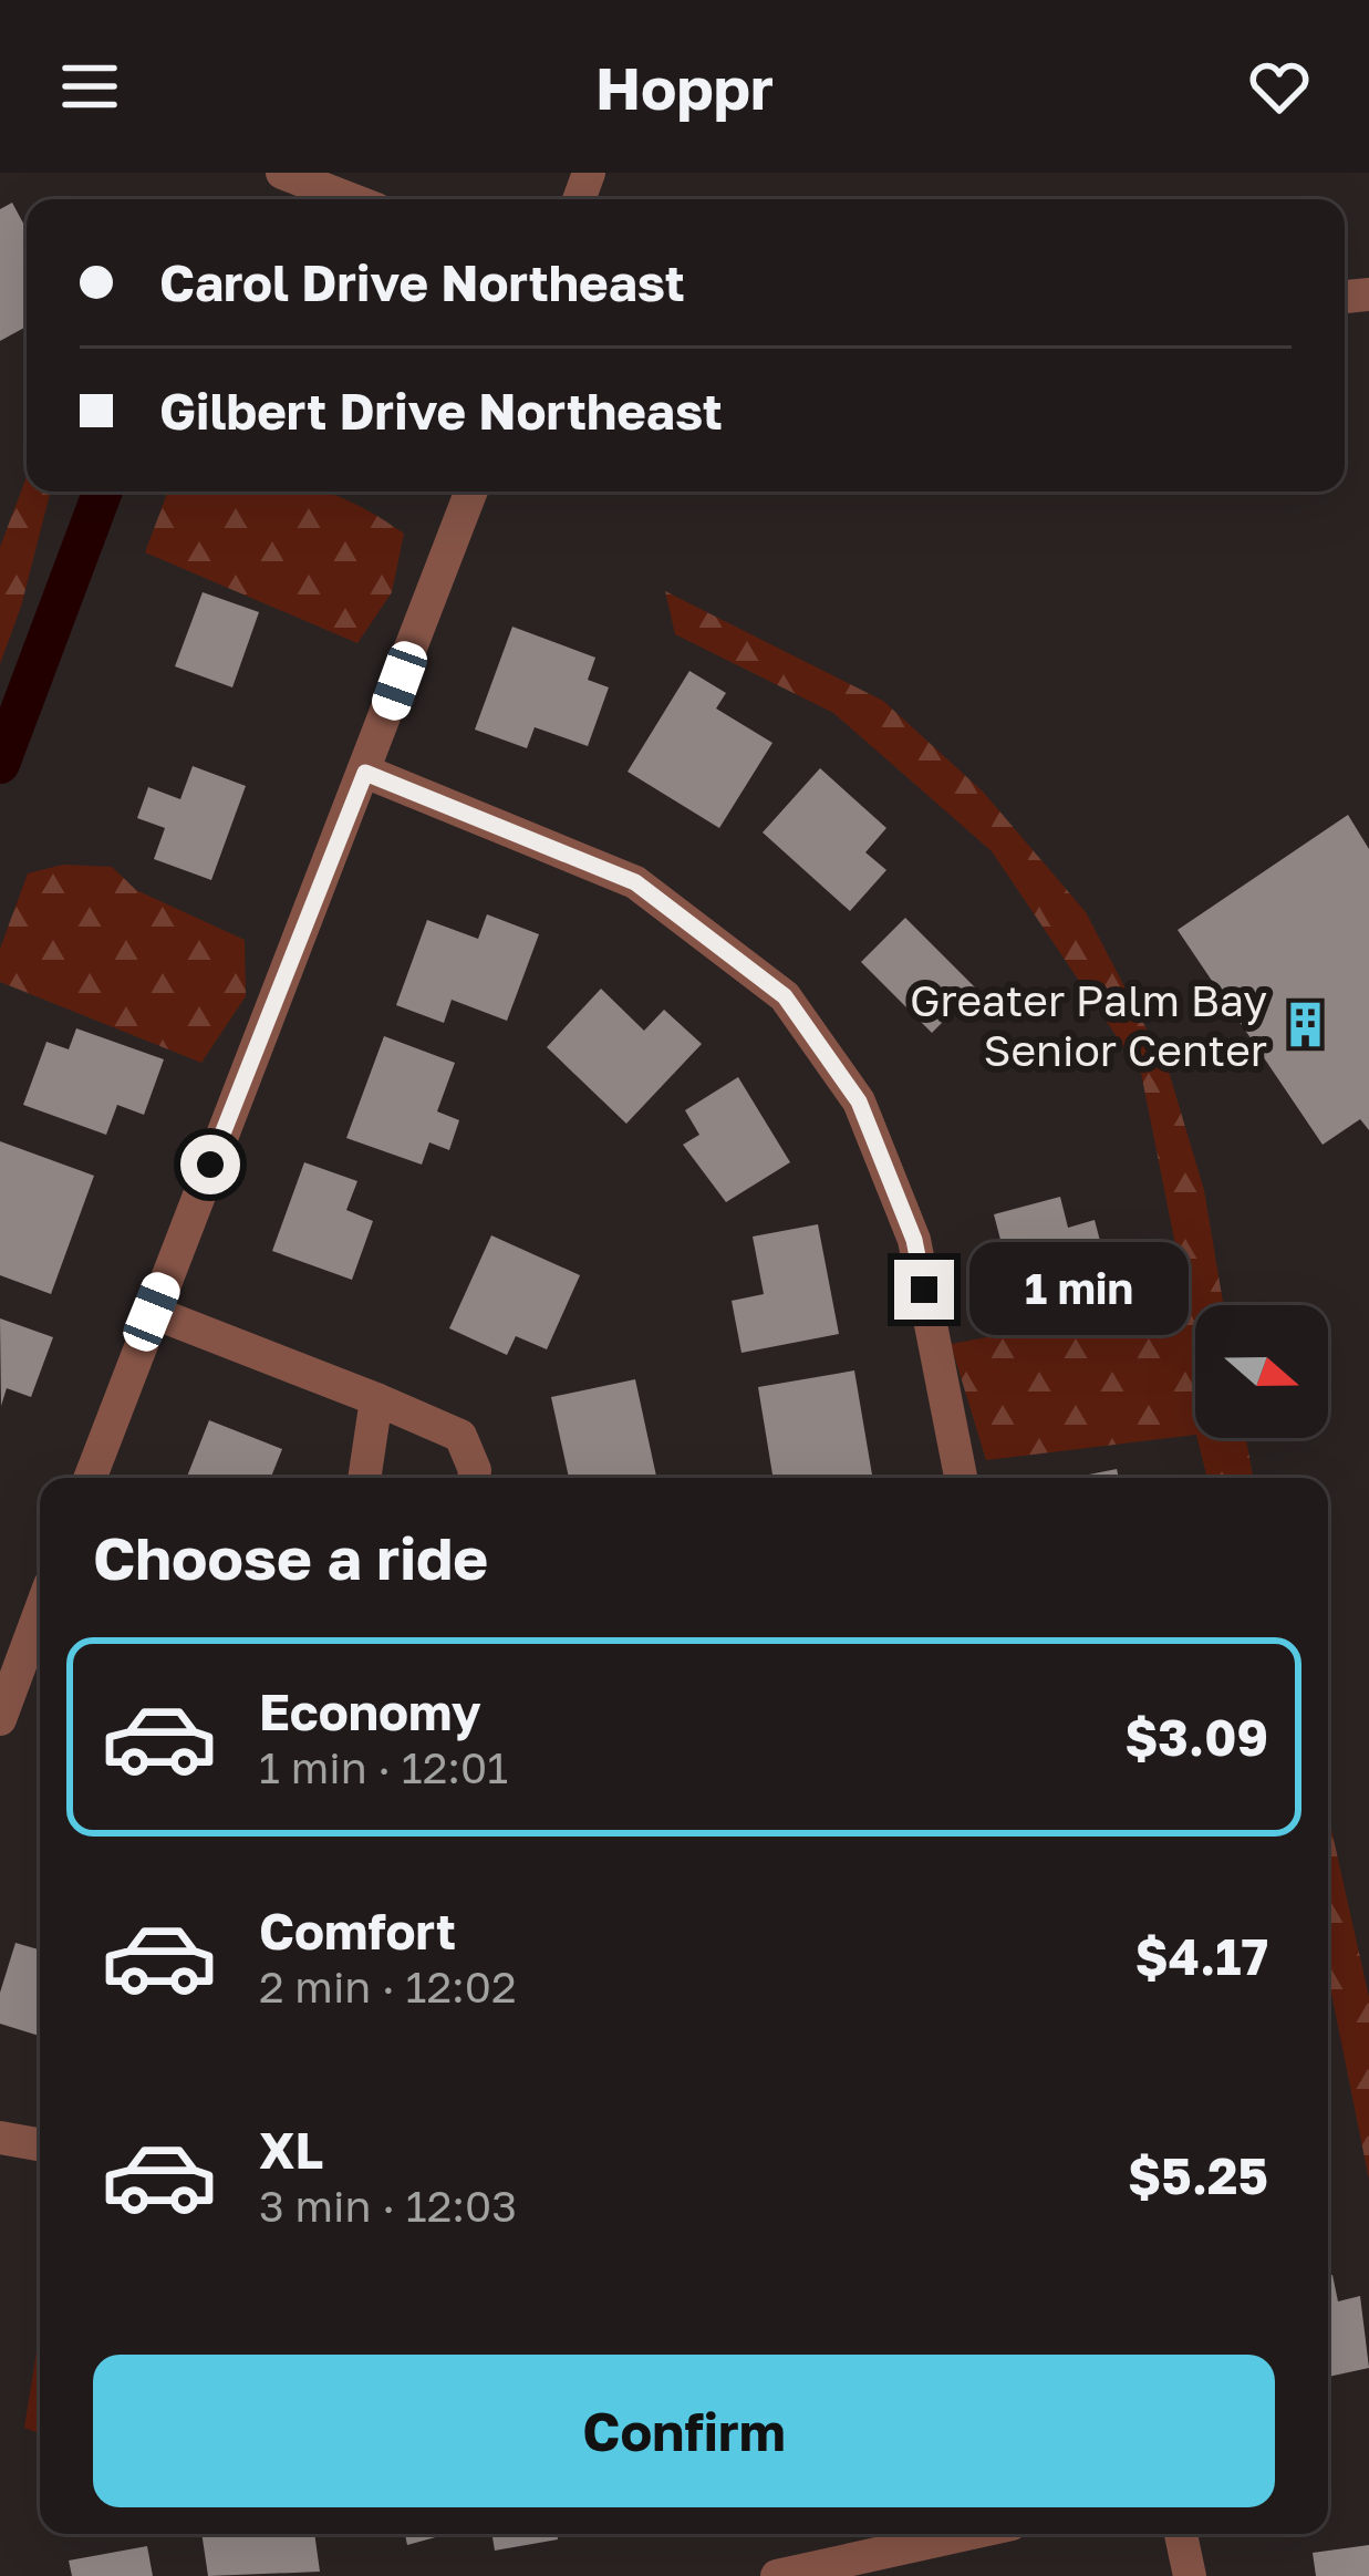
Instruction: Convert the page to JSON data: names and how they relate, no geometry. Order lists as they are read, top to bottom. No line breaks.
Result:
{"places":{"building":["Greater Palm Bay Senior Center"]},"north":"right","page":{"header":"Hoppr","banner":["Carol Drive Northeast","Gilbert Drive Northeast"],"bubble":"1 min","heading":"Choose a ride","list":[{"name":"Economy","note":"1 min · 12:01","value":"$3.09"},{"name":"Comfort","note":"2 min · 12:02","value":"$4.17"},{"name":"XL","note":"3 min · 12:03","value":"$5.25"}],"buttons":"Confirm"}}
